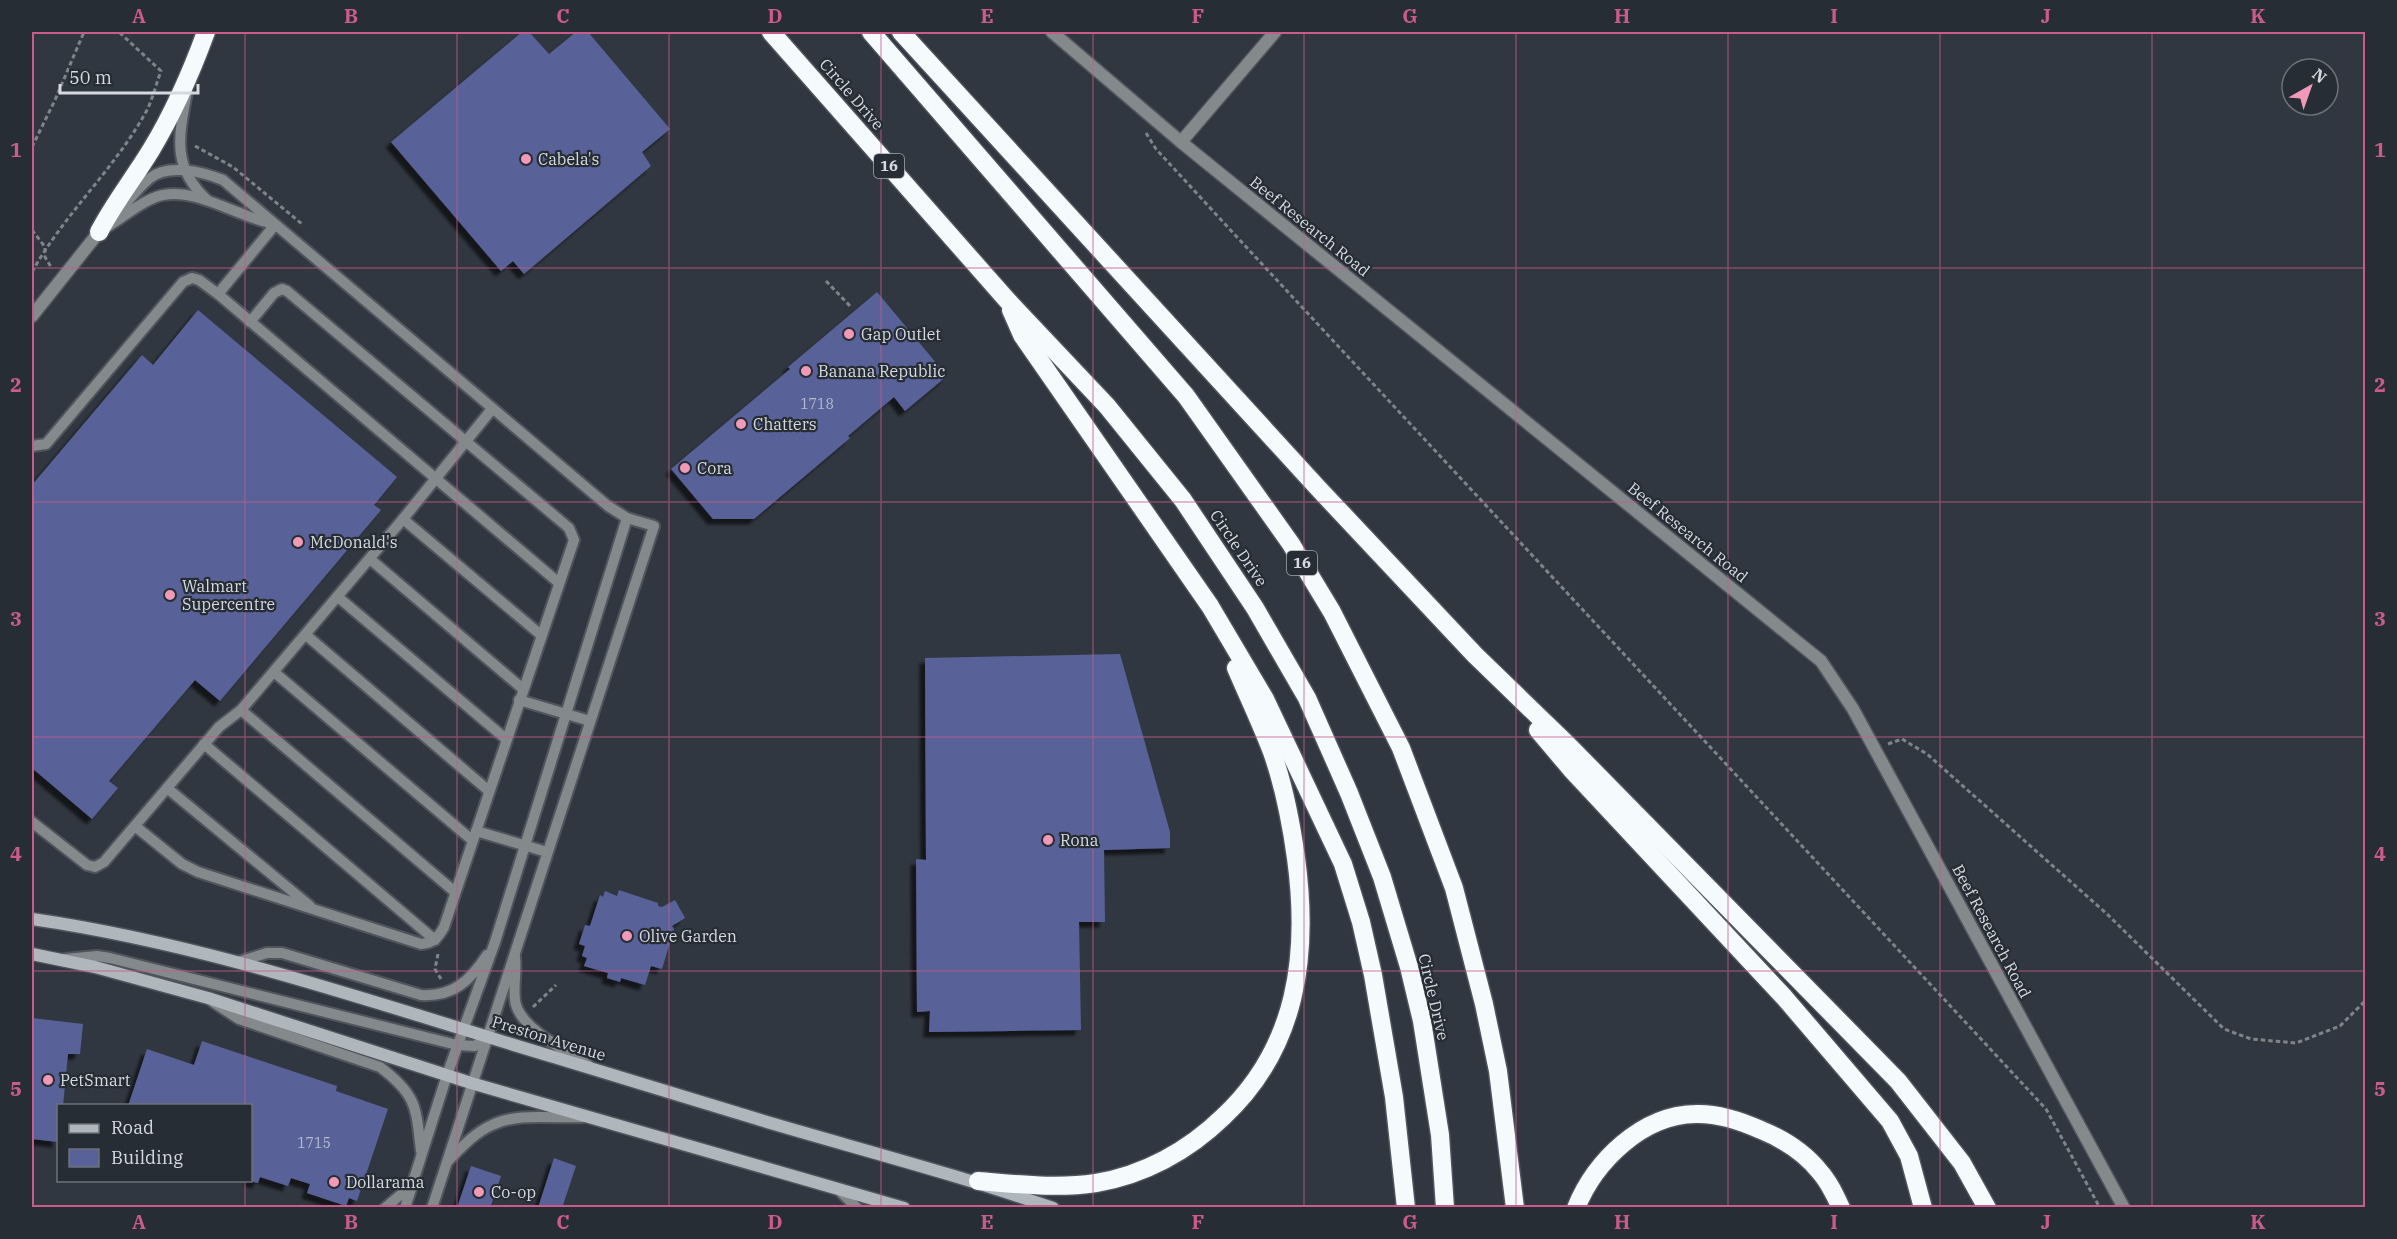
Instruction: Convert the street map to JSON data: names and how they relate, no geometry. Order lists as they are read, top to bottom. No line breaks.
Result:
{"streets":{"highway":["Circle Drive","16"],"main road":["Preston Avenue"],"street":["Beef Research Road"]},"places":["Cabela's","Gap Outlet","Banana Republic","Chatters","Cora","McDonald's","Walmart Supercentre","Rona","Olive Garden","PetSmart","Dollarama","Co-op"],"house_numbers":["1718","1715"],"legend":["Road","Building"],"scale_bar":"50 m","north":"top right","grid":{"columns":["A","B","C","D","E","F","G","H","I","J","K"],"rows":["1","2","3","4","5"]}}
